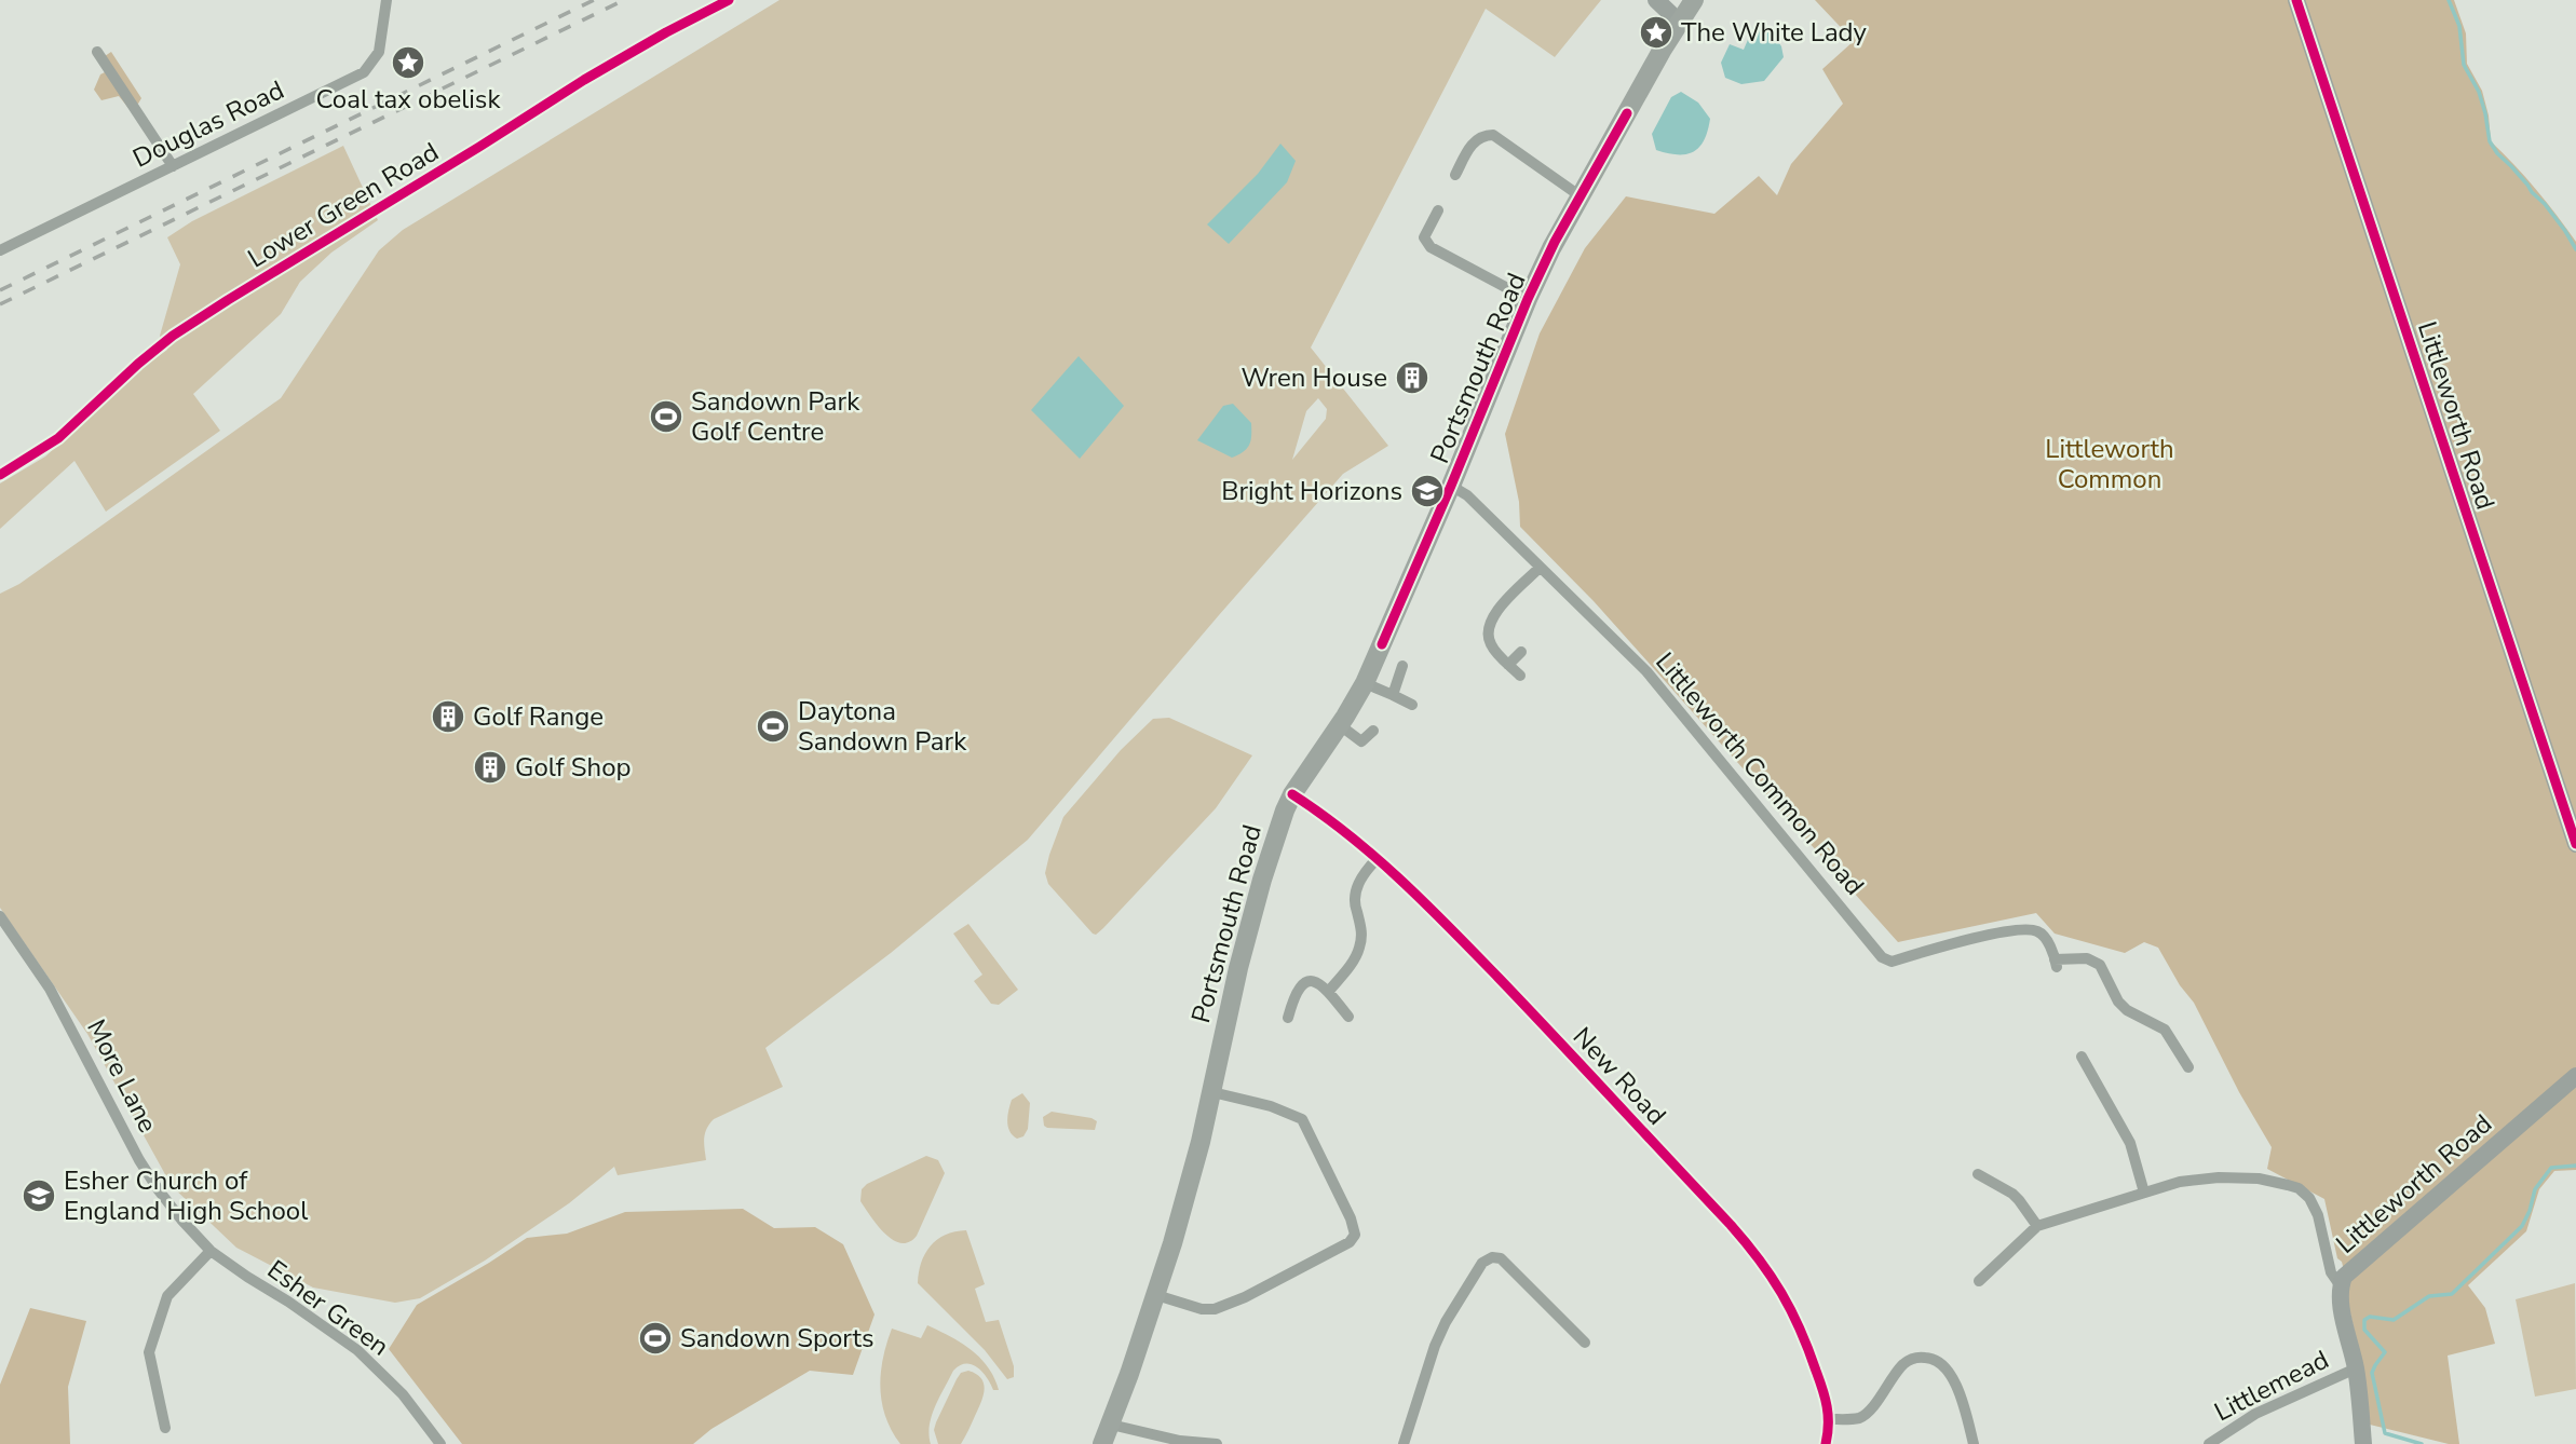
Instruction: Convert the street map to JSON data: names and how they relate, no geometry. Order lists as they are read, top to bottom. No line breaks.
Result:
{"streets":{"main road":["Portsmouth Road"],"street":["Douglas Road","Lower Green Road","Littleworth Road","Littleworth Common Road","More Lane","New Road","Esher Green","Littlemead"]},"crossings":[["Portsmouth Road","Littleworth Common Road"],["Portsmouth Road","New Road"],["Littleworth Road","Littlemead"],["More Lane","Esher Green"]],"parks":["Littleworth Common"],"places":{"place":["The White Lady","Coal tax obelisk"],"building":["Wren House","Golf Range","Golf Shop"],"sports":["Sandown Park Golf Centre","Daytona Sandown Park","Sandown Sports"],"school or university":["Bright Horizons","Esher Church of England High School"]}}
